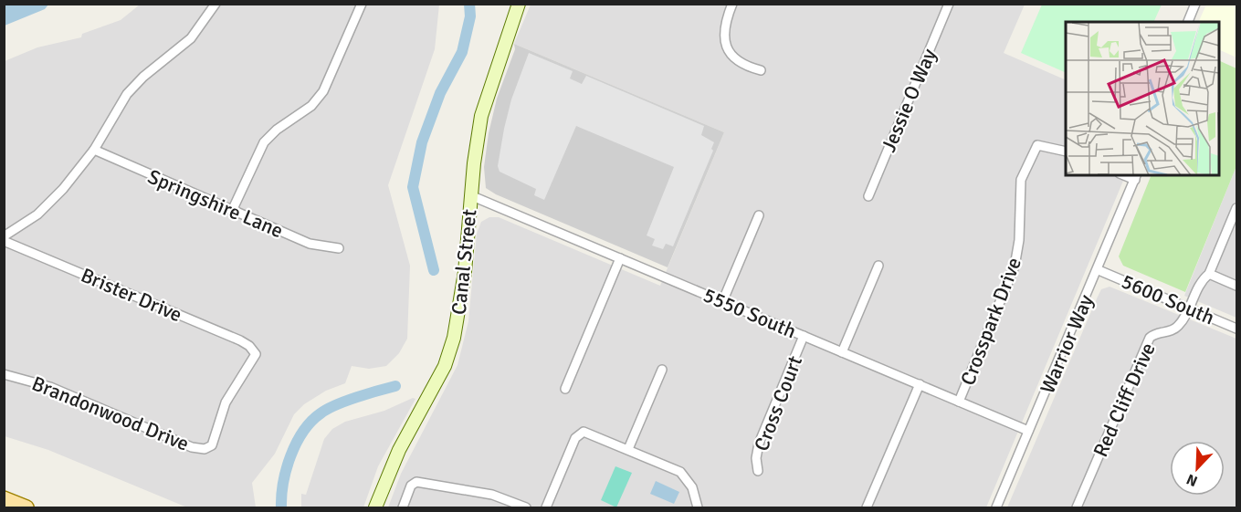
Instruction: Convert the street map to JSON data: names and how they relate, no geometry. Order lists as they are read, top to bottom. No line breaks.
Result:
{"streets":{"street":["Jessie O Way","Springshire Lane","Canal Street","Brister Drive","5600 South","5550 South","Crosspark Drive","Warrior Way","Red Cliff Drive","Cross Court","Brandonwood Drive"]},"crossings":[["Canal Street","5550 South"],["Brister Drive","Brandonwood Drive"],["5600 South","Warrior Way"],["5600 South","Red Cliff Drive"],["5550 South","Crosspark Drive"],["5550 South","Warrior Way"],["5550 South","Cross Court"]],"north":"bottom left"}
